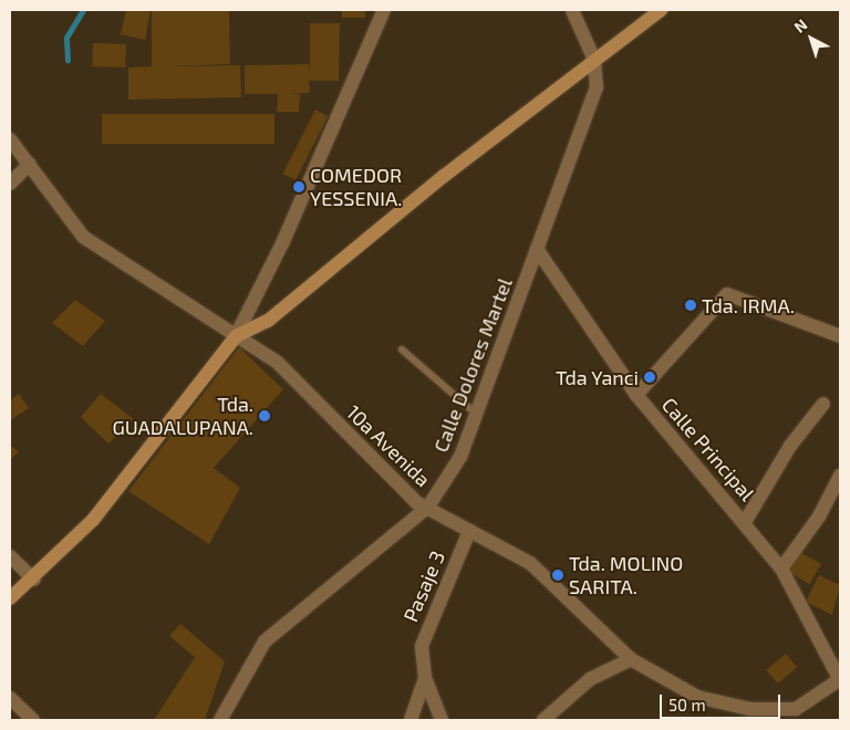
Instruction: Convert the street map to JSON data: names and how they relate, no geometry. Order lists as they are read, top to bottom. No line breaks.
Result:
{"streets":{"street":["Calle Dolores Martel","10a Avenida","Calle Principal","Pasaje 3"]},"crossings":[["Calle Dolores Martel","10a Avenida"],["Calle Dolores Martel","Calle Principal"],["10a Avenida","Calle Principal"],["10a Avenida","Pasaje 3"]],"places":["COMEDOR YESSENIA.","Tda. IRMA.","Tda Yanci","Tda. GUADALUPANA.","Tda. MOLINO SARITA."],"scale_bar":"50 m","north":"top left"}
